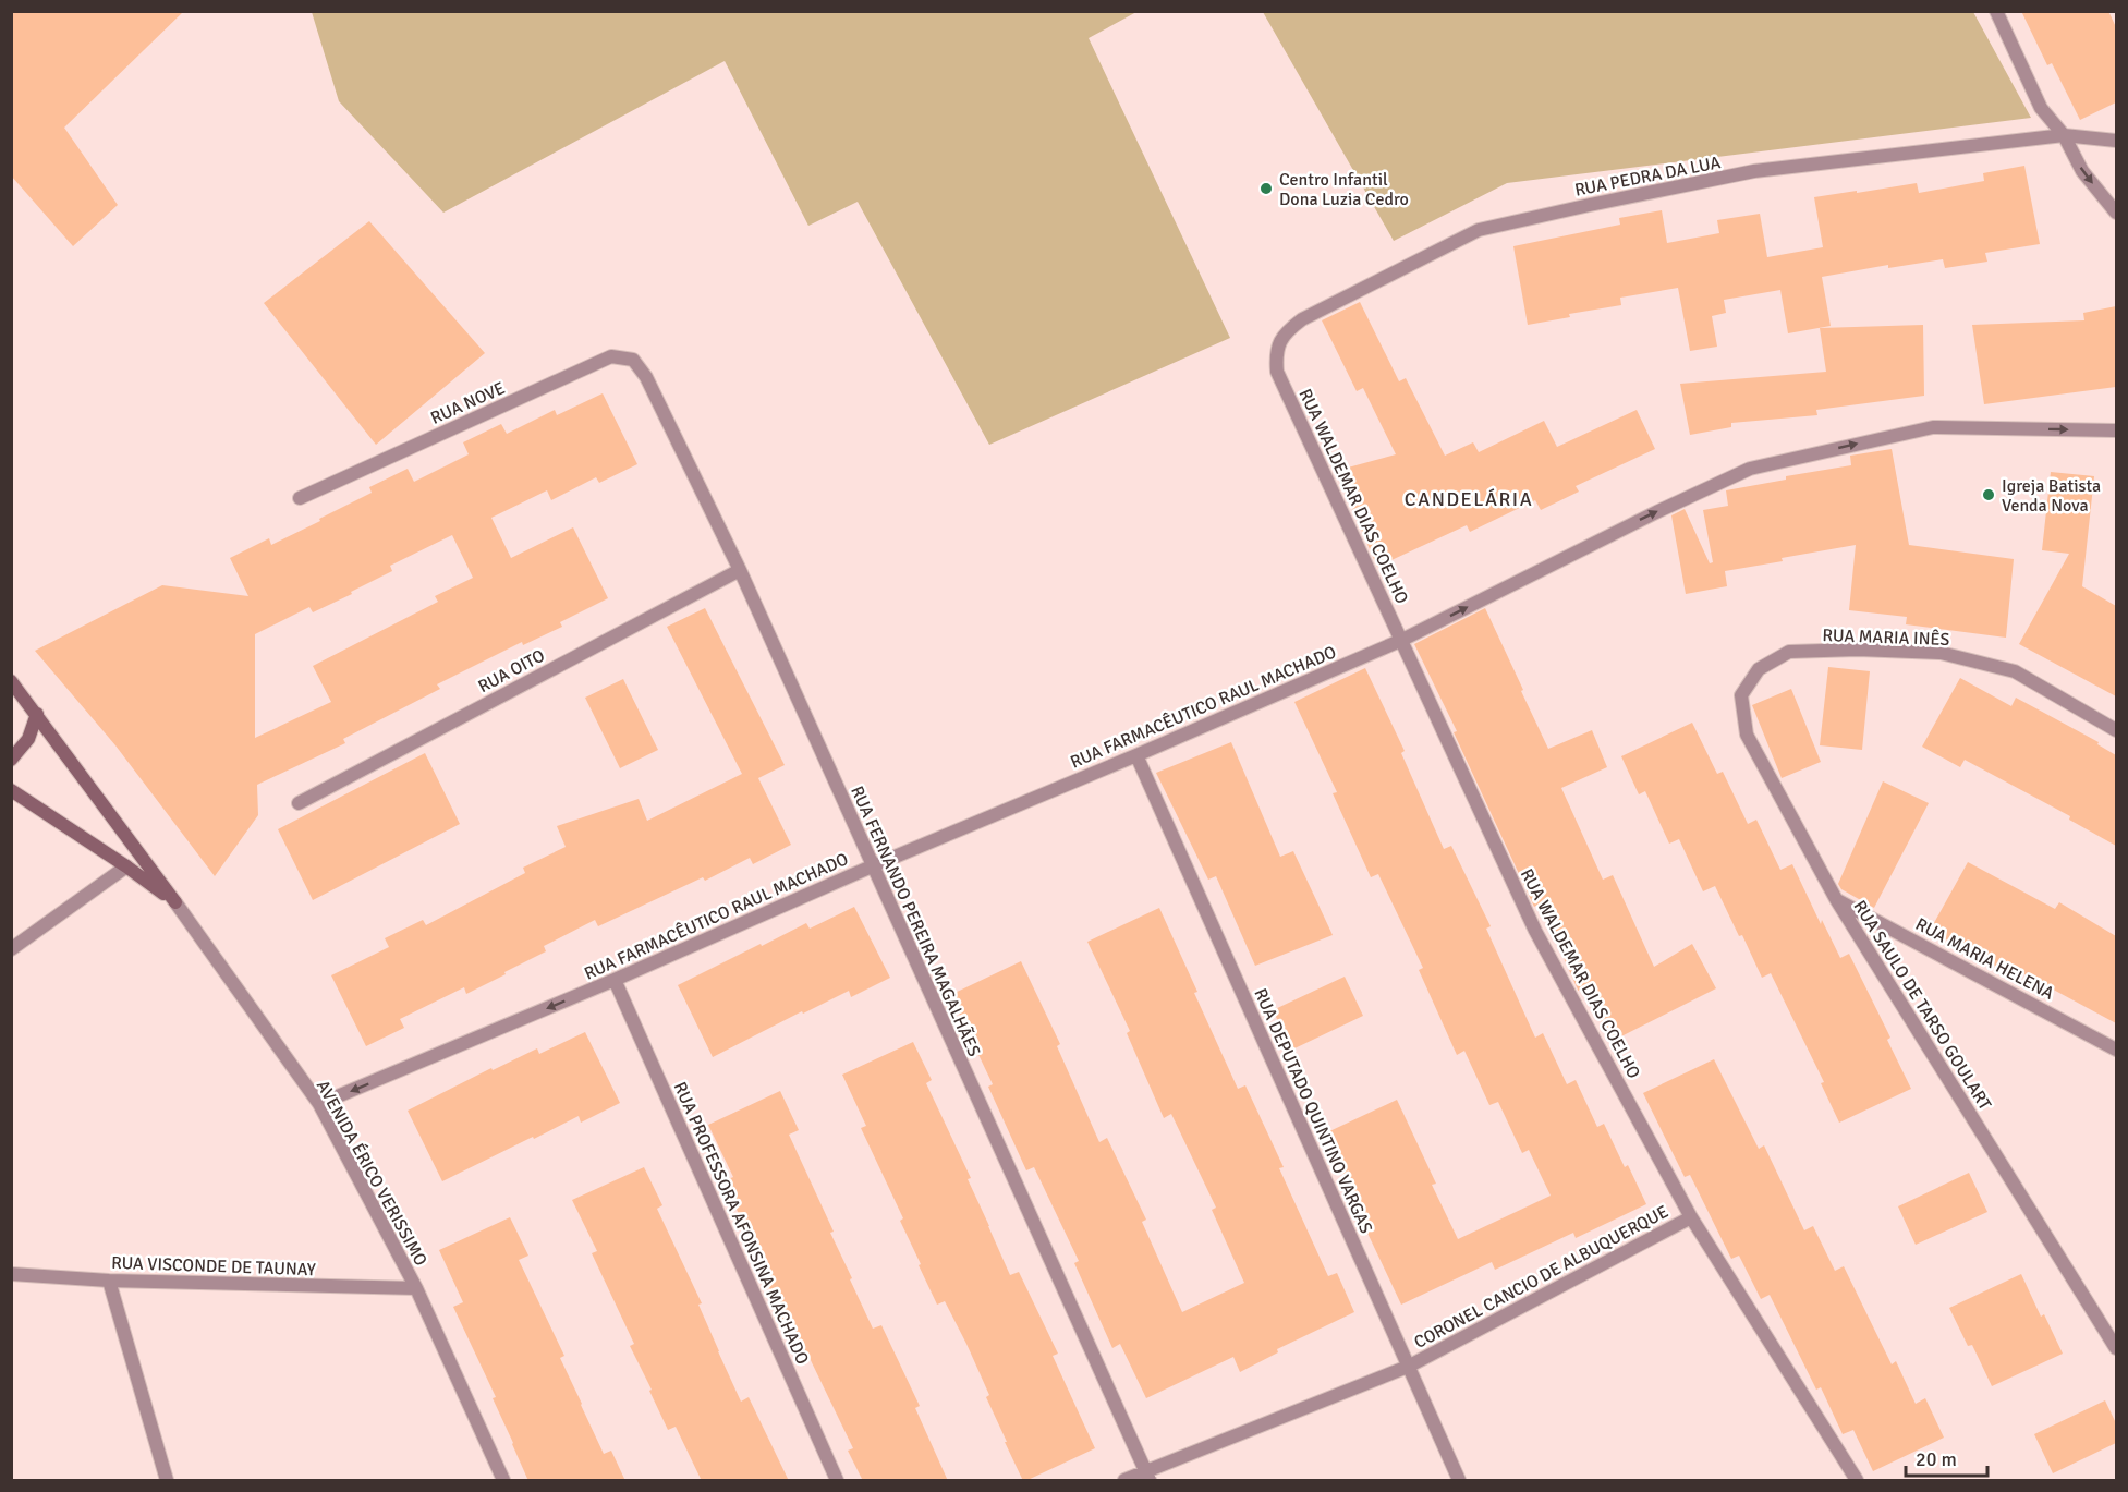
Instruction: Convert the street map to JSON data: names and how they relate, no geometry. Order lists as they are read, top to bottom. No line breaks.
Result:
{"streets":{"street":["RUA PEDRA DA LUA","RUA NOVE","RUA WALDEMAR DIAS COELHO","RUA MARIA INÊS","RUA OITO","RUA FARMACÊUTICO RAUL MACHADO","RUA FERNANDO PEREIRA MAGALHÃES","RUA MARIA HELENA","RUA SAULO DE TARSO GOULART","RUA DEPUTADO QUINTINO VARGAS","AVENIDA ÉRICO VERISSIMO","RUA PROFESSORA AFONSINA MACHADO","RUA VISCONDE DE TAUNAY","CORONEL CANCIO DE ALBUQUERQUE"]},"crossings":[["RUA PEDRA DA LUA","RUA WALDEMAR DIAS COELHO"],["RUA NOVE","RUA FERNANDO PEREIRA MAGALHÃES"],["RUA WALDEMAR DIAS COELHO","RUA FARMACÊUTICO RAUL MACHADO"],["RUA WALDEMAR DIAS COELHO","CORONEL CANCIO DE ALBUQUERQUE"],["RUA MARIA INÊS","RUA SAULO DE TARSO GOULART"],["RUA OITO","RUA FERNANDO PEREIRA MAGALHÃES"],["RUA FARMACÊUTICO RAUL MACHADO","RUA FERNANDO PEREIRA MAGALHÃES"],["RUA FARMACÊUTICO RAUL MACHADO","RUA DEPUTADO QUINTINO VARGAS"],["RUA FARMACÊUTICO RAUL MACHADO","AVENIDA ÉRICO VERISSIMO"],["RUA FARMACÊUTICO RAUL MACHADO","RUA PROFESSORA AFONSINA MACHADO"],["RUA FERNANDO PEREIRA MAGALHÃES","CORONEL CANCIO DE ALBUQUERQUE"],["RUA MARIA HELENA","RUA SAULO DE TARSO GOULART"],["RUA DEPUTADO QUINTINO VARGAS","CORONEL CANCIO DE ALBUQUERQUE"],["AVENIDA ÉRICO VERISSIMO","RUA VISCONDE DE TAUNAY"]],"districts":["CANDELÁRIA"],"places":["Centro Infantil Dona Luzia Cedro","Igreja Batista Venda Nova"],"scale_bar":"20 m"}
